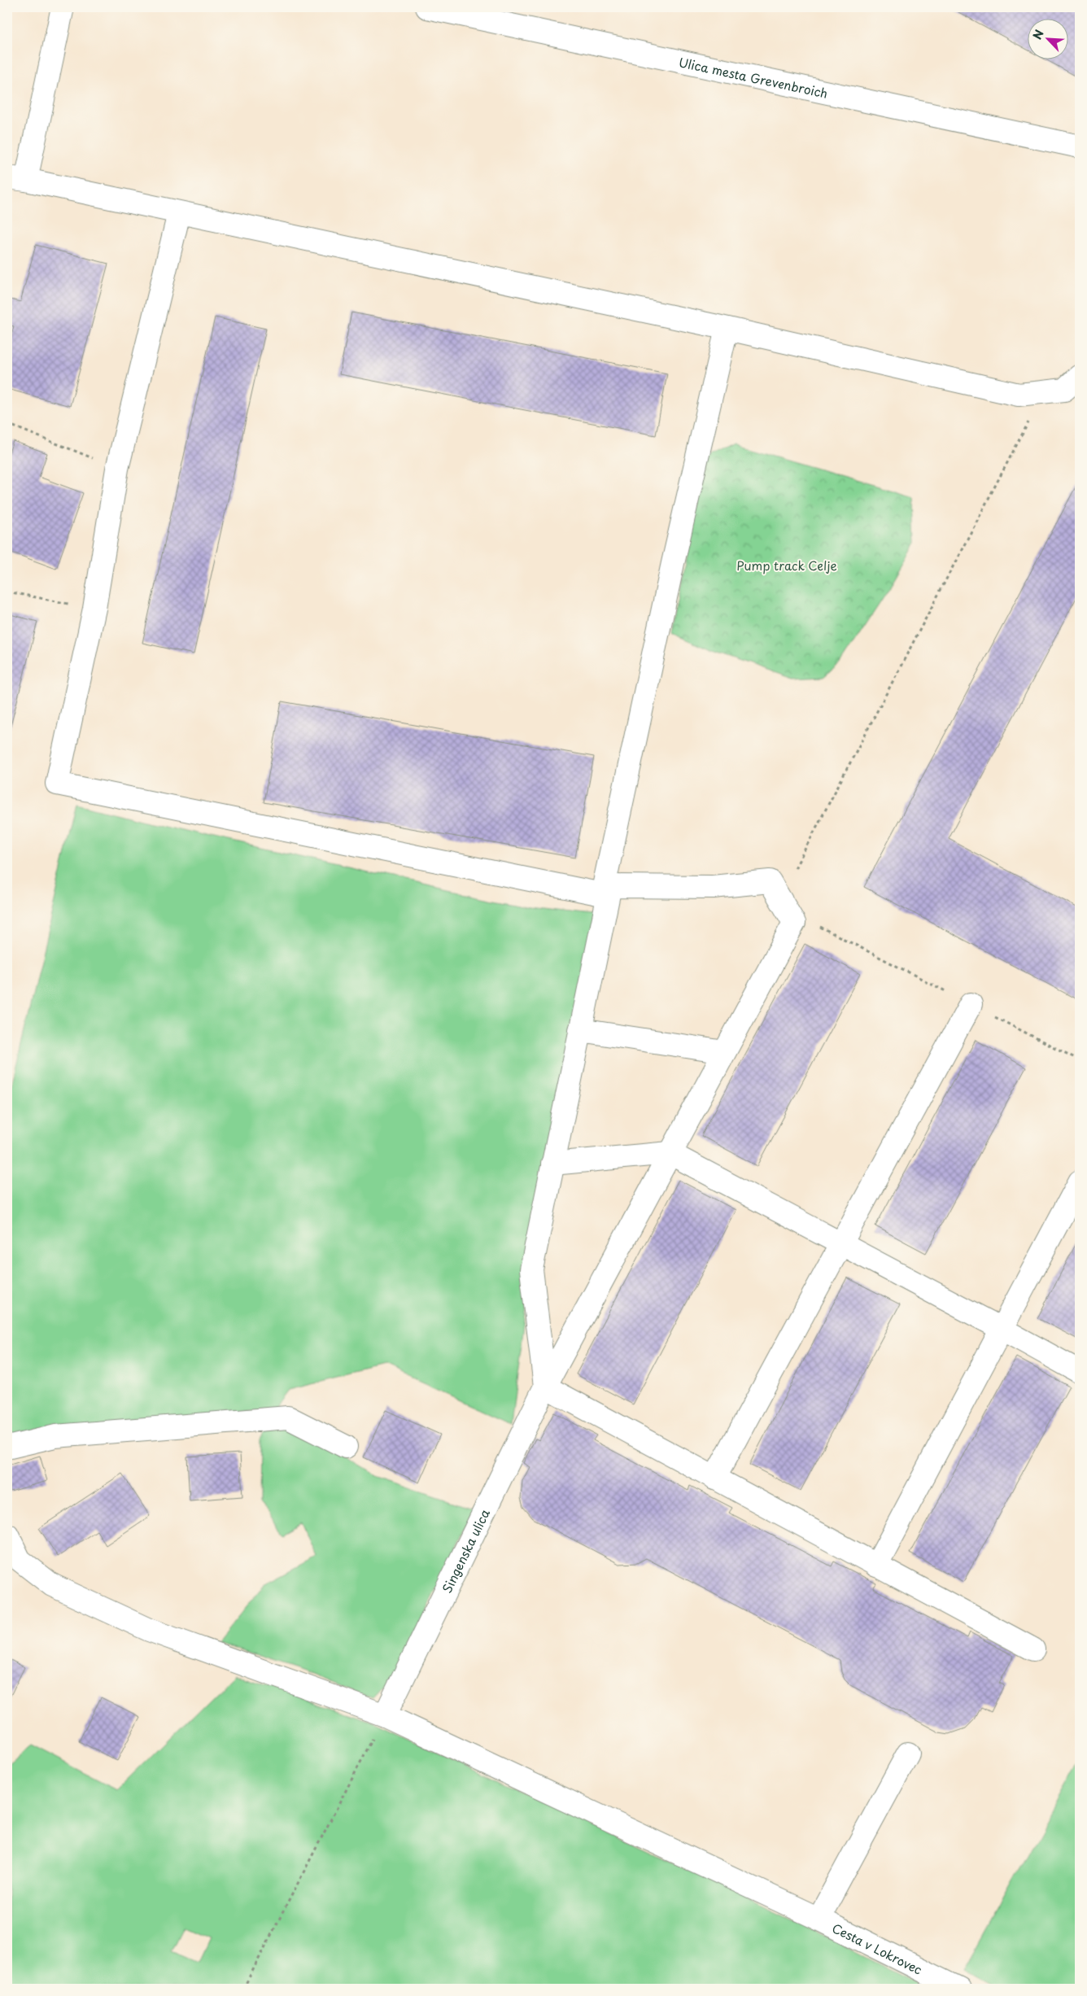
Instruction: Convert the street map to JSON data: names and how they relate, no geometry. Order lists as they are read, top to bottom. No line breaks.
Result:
{"streets":{"street":["Ulica mesta Grevenbroich","Singenska ulica","Cesta v Lokrovec"]},"crossings":[["Singenska ulica","Cesta v Lokrovec"]],"parks":["Pump track Celje"],"north":"top left"}
